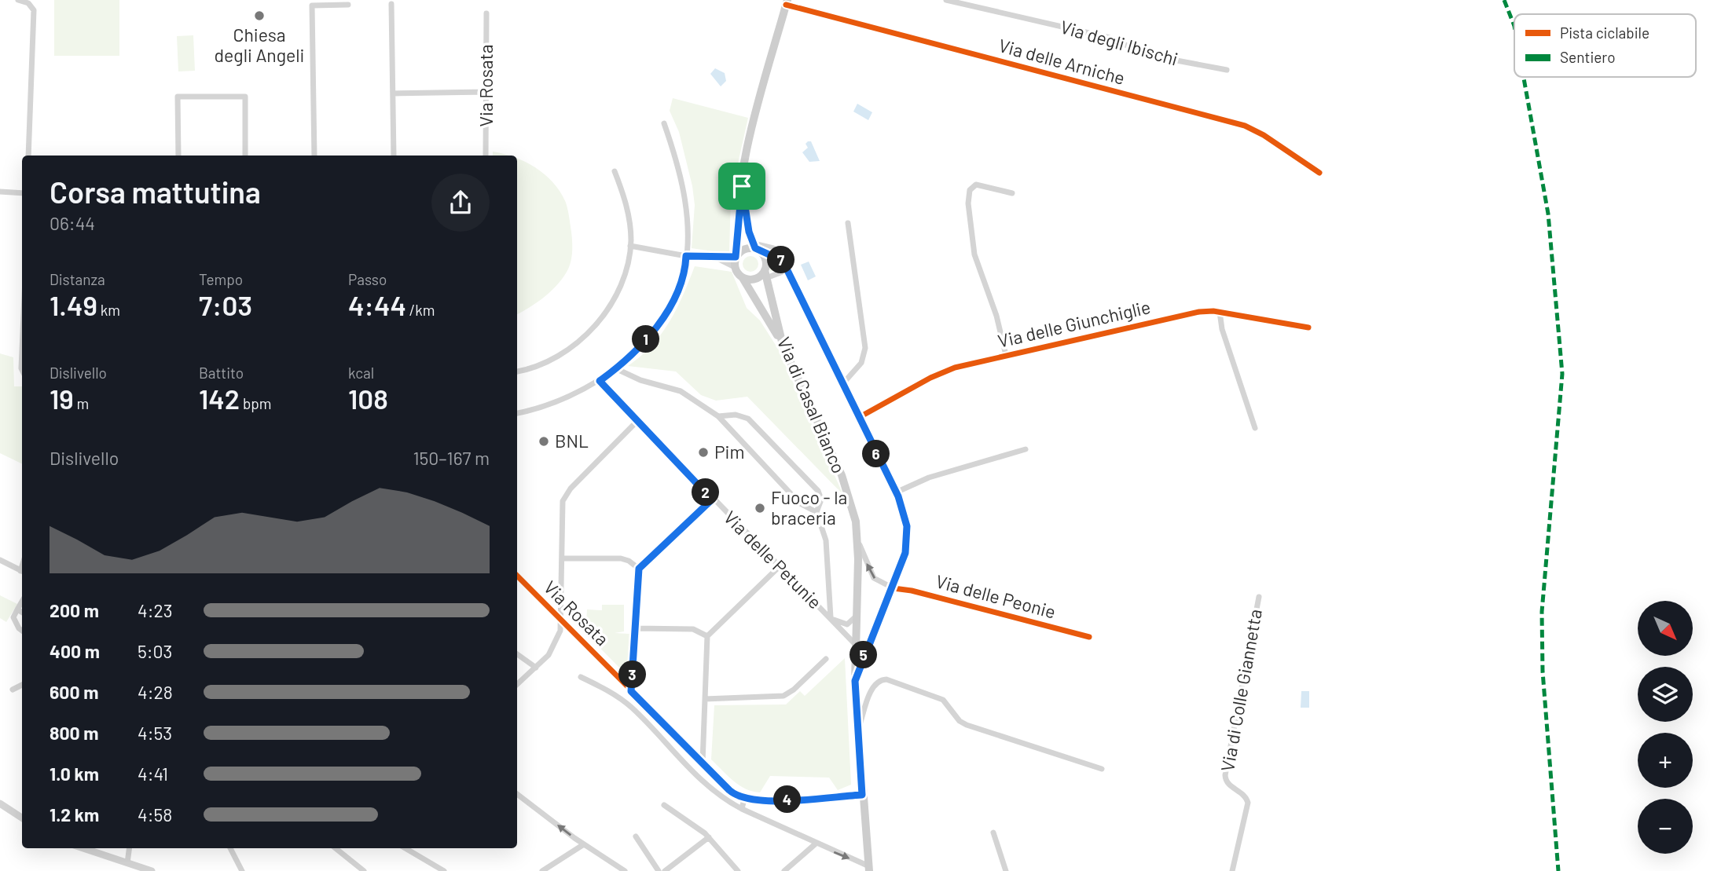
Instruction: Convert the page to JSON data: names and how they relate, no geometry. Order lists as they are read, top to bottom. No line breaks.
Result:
{"streets":{"main road":["Via di Casal Bianco"],"street":["Via degli Ibischi","Via delle Arniche","Via Rosata","Via delle Giunchiglie","Via delle Petunie","Via delle Peonie","Via di Colle Giannetta"]},"crossings":[["Via delle Giunchiglie","Via di Casal Bianco"],["Via di Casal Bianco","Via delle Petunie"],["Via di Casal Bianco","Via delle Peonie"]],"places":["Chiesa degli Angeli","BNL","Pim","Fuoco - la braceria"],"legend":["Pista ciclabile","Sentiero"],"north":"bottom right","page":{"heading":["Corsa mattutina","06:44"],"pins":["7","1","6","2","5","3","4"],"stats":[["Distanza","1.49 km"],["Tempo","7:03"],["Passo","4:44 /km"],["Dislivello","19 m"],["Battito","142 bpm"],["kcal","108"]],"chart":["Dislivello","150–167 m"],"list":[{"name":"200 m","note":"4:23"},{"name":"400 m","note":"5:03"},{"name":"600 m","note":"4:28"},{"name":"800 m","note":"4:53"},{"name":"1.0 km","note":"4:41"},{"name":"1.2 km","note":"4:58"}],"map_buttons":["+","−"]}}
